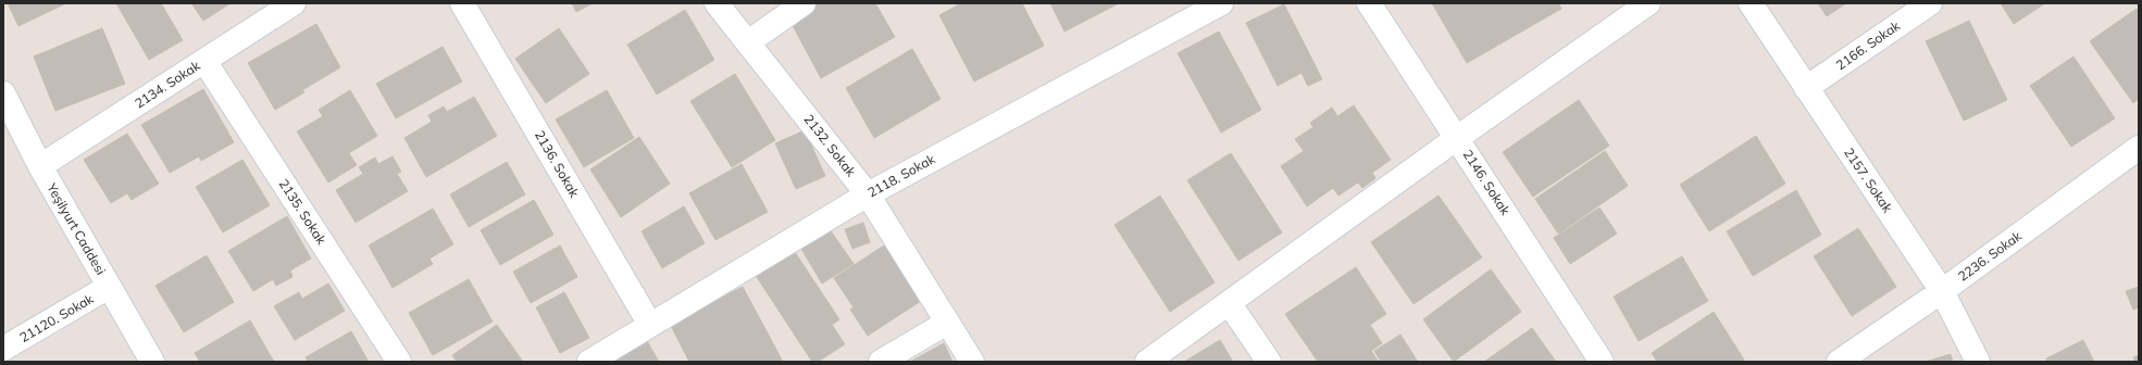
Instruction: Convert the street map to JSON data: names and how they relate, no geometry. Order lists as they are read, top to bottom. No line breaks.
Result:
{"streets":{"street":["2166. Sokak","2134. Sokak","2132. Sokak","2136. Sokak","2118. Sokak","2157. Sokak","2146. Sokak","2135. Sokak","Yeşilyurt Caddesi","2236. Sokak","21120. Sokak"]},"crossings":[["2166. Sokak","2157. Sokak"],["2134. Sokak","2135. Sokak"],["2134. Sokak","Yeşilyurt Caddesi"],["2132. Sokak","2118. Sokak"],["2136. Sokak","2118. Sokak"],["2157. Sokak","2236. Sokak"],["Yeşilyurt Caddesi","21120. Sokak"]]}
